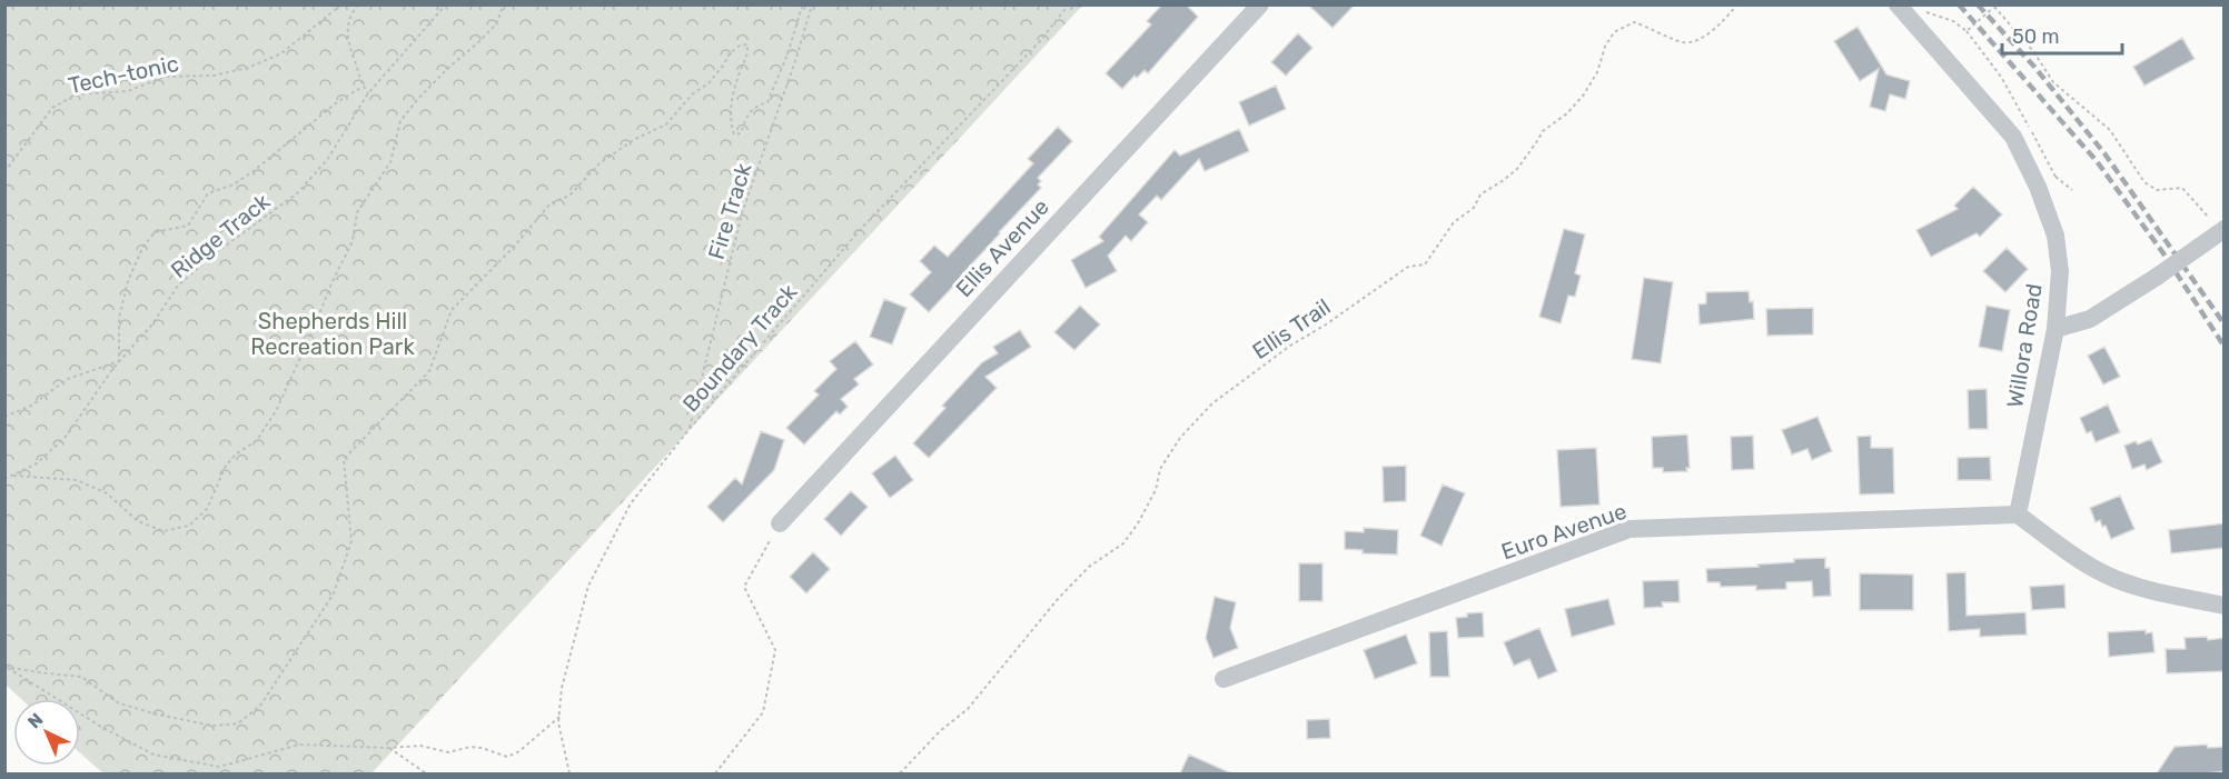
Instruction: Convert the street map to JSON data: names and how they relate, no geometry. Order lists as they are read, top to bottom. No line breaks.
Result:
{"streets":{"street":["Ellis Avenue","Willora Road","Euro Avenue"],"path":["Tech-tonic","Fire Track","Ridge Track","Ellis Trail","Boundary Track"]},"crossings":[["Fire Track","Boundary Track"],["Willora Road","Euro Avenue"]],"parks":["Shepherds Hill Recreation Park"],"scale_bar":"50 m","north":"top left"}
